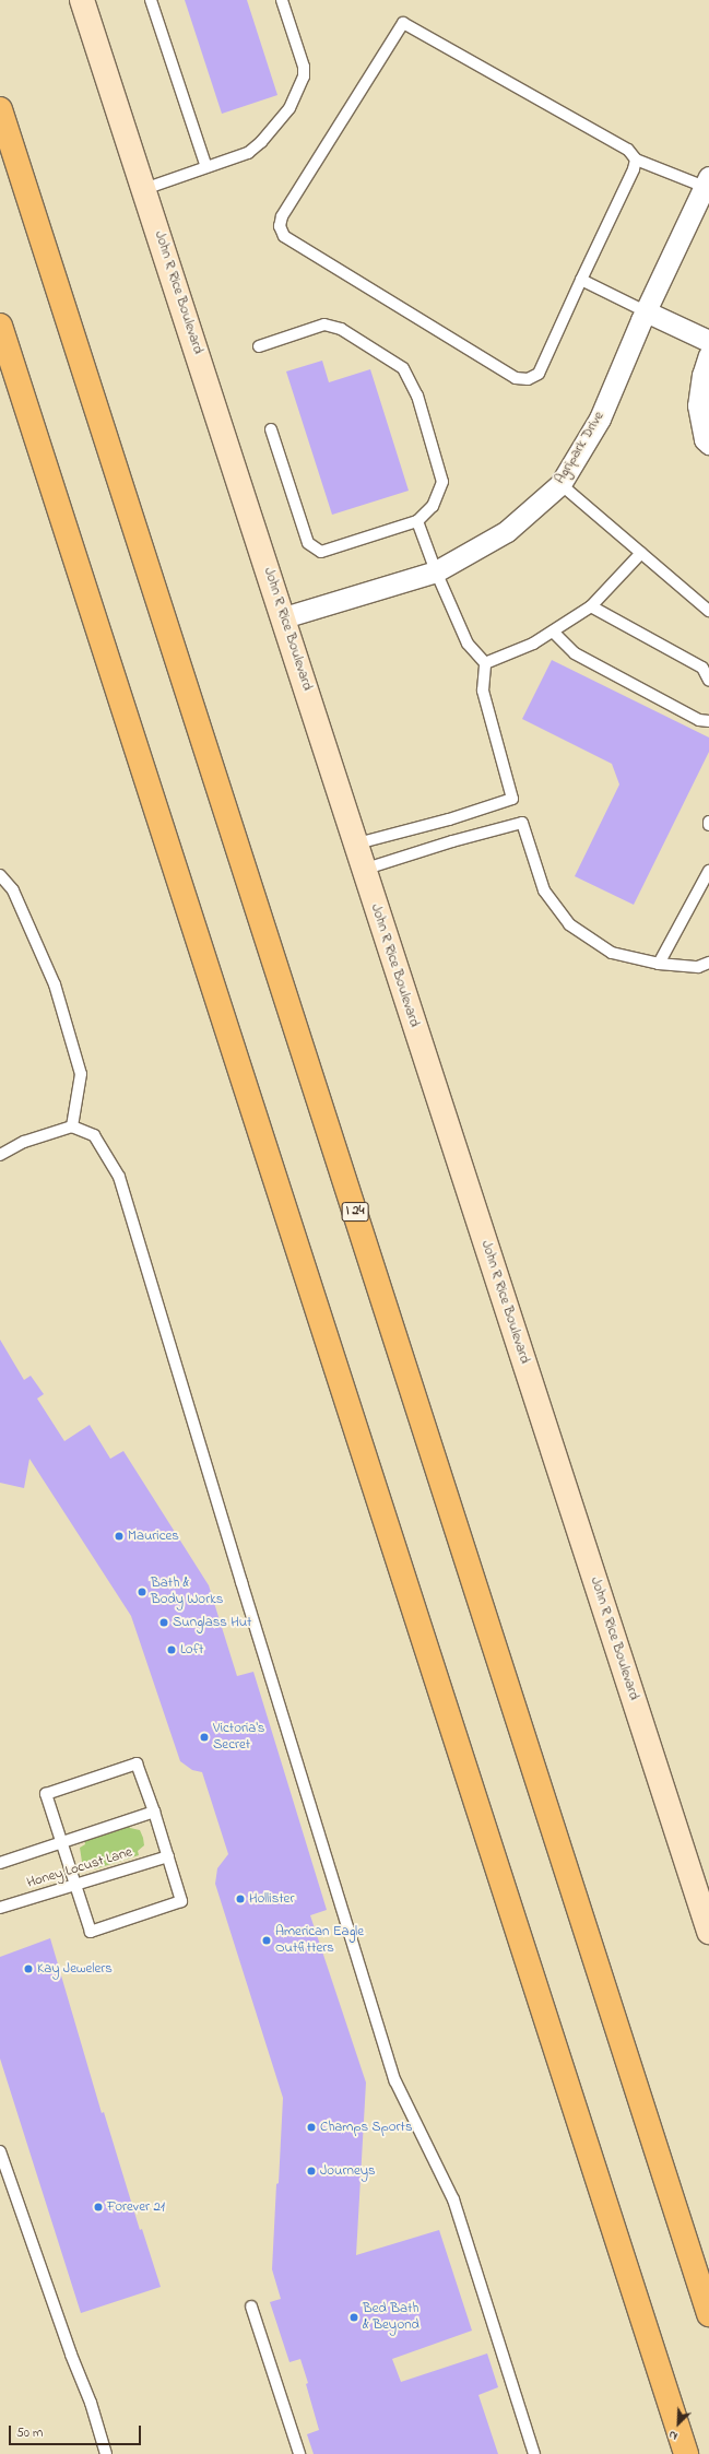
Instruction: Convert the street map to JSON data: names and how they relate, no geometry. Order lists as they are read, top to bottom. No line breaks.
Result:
{"streets":{"highway":["I 24"],"street":["John R Rice Boulevard","Agripark Drive"],"lane":["Honey Locust Lane"]},"crossings":[["John R Rice Boulevard","Agripark Drive"]],"places":["Maurices","Bath & Body Works","Sunglass Hut","Loft","Victoria's Secret","Hollister","American Eagle Outfitters","Kay Jewelers","Champs Sports","Journeys","Forever 21","Bed Bath & Beyond"],"scale_bar":"50 m","north":"bottom left"}
